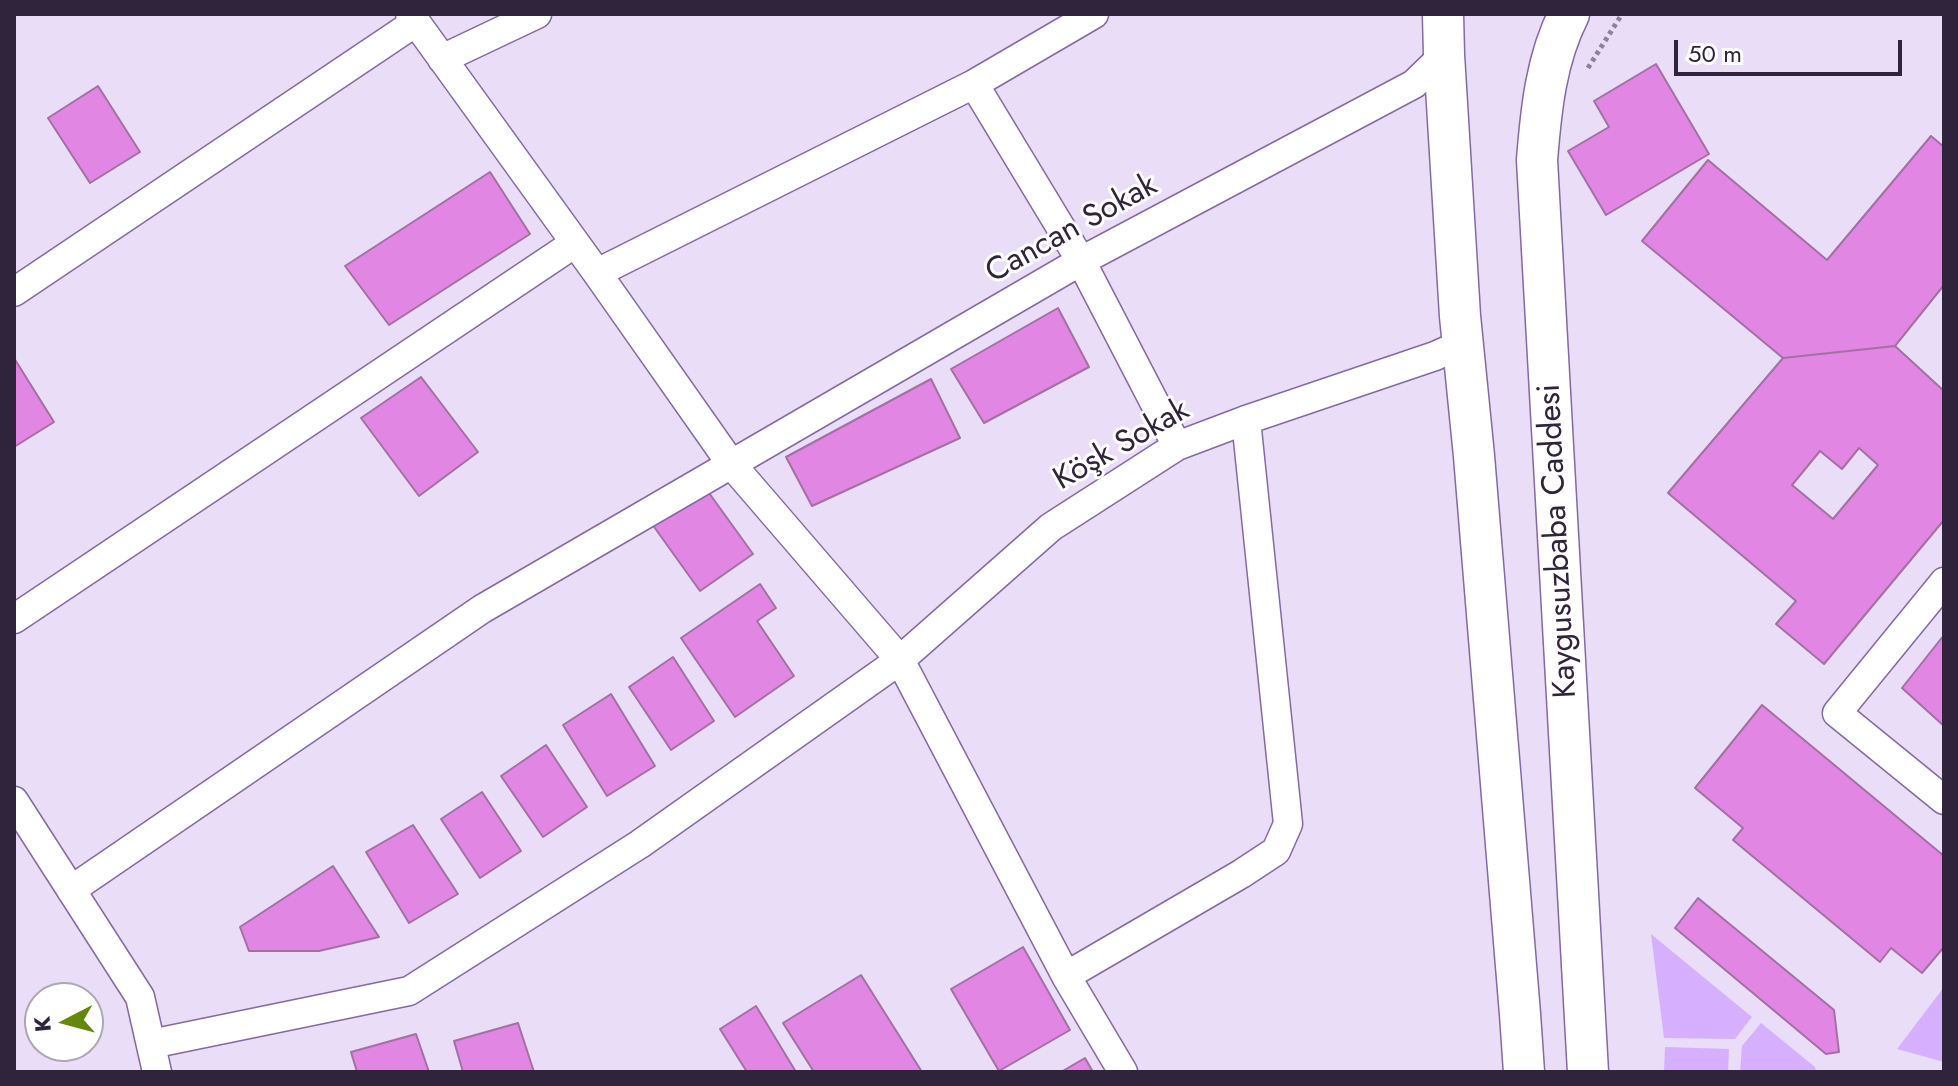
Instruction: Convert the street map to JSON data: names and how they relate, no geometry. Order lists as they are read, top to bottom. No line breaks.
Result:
{"streets":{"main road":["Kaygusuzbaba Caddesi"],"street":["Cancan Sokak","Köşk Sokak"]},"scale_bar":"50 m","north":"left"}
